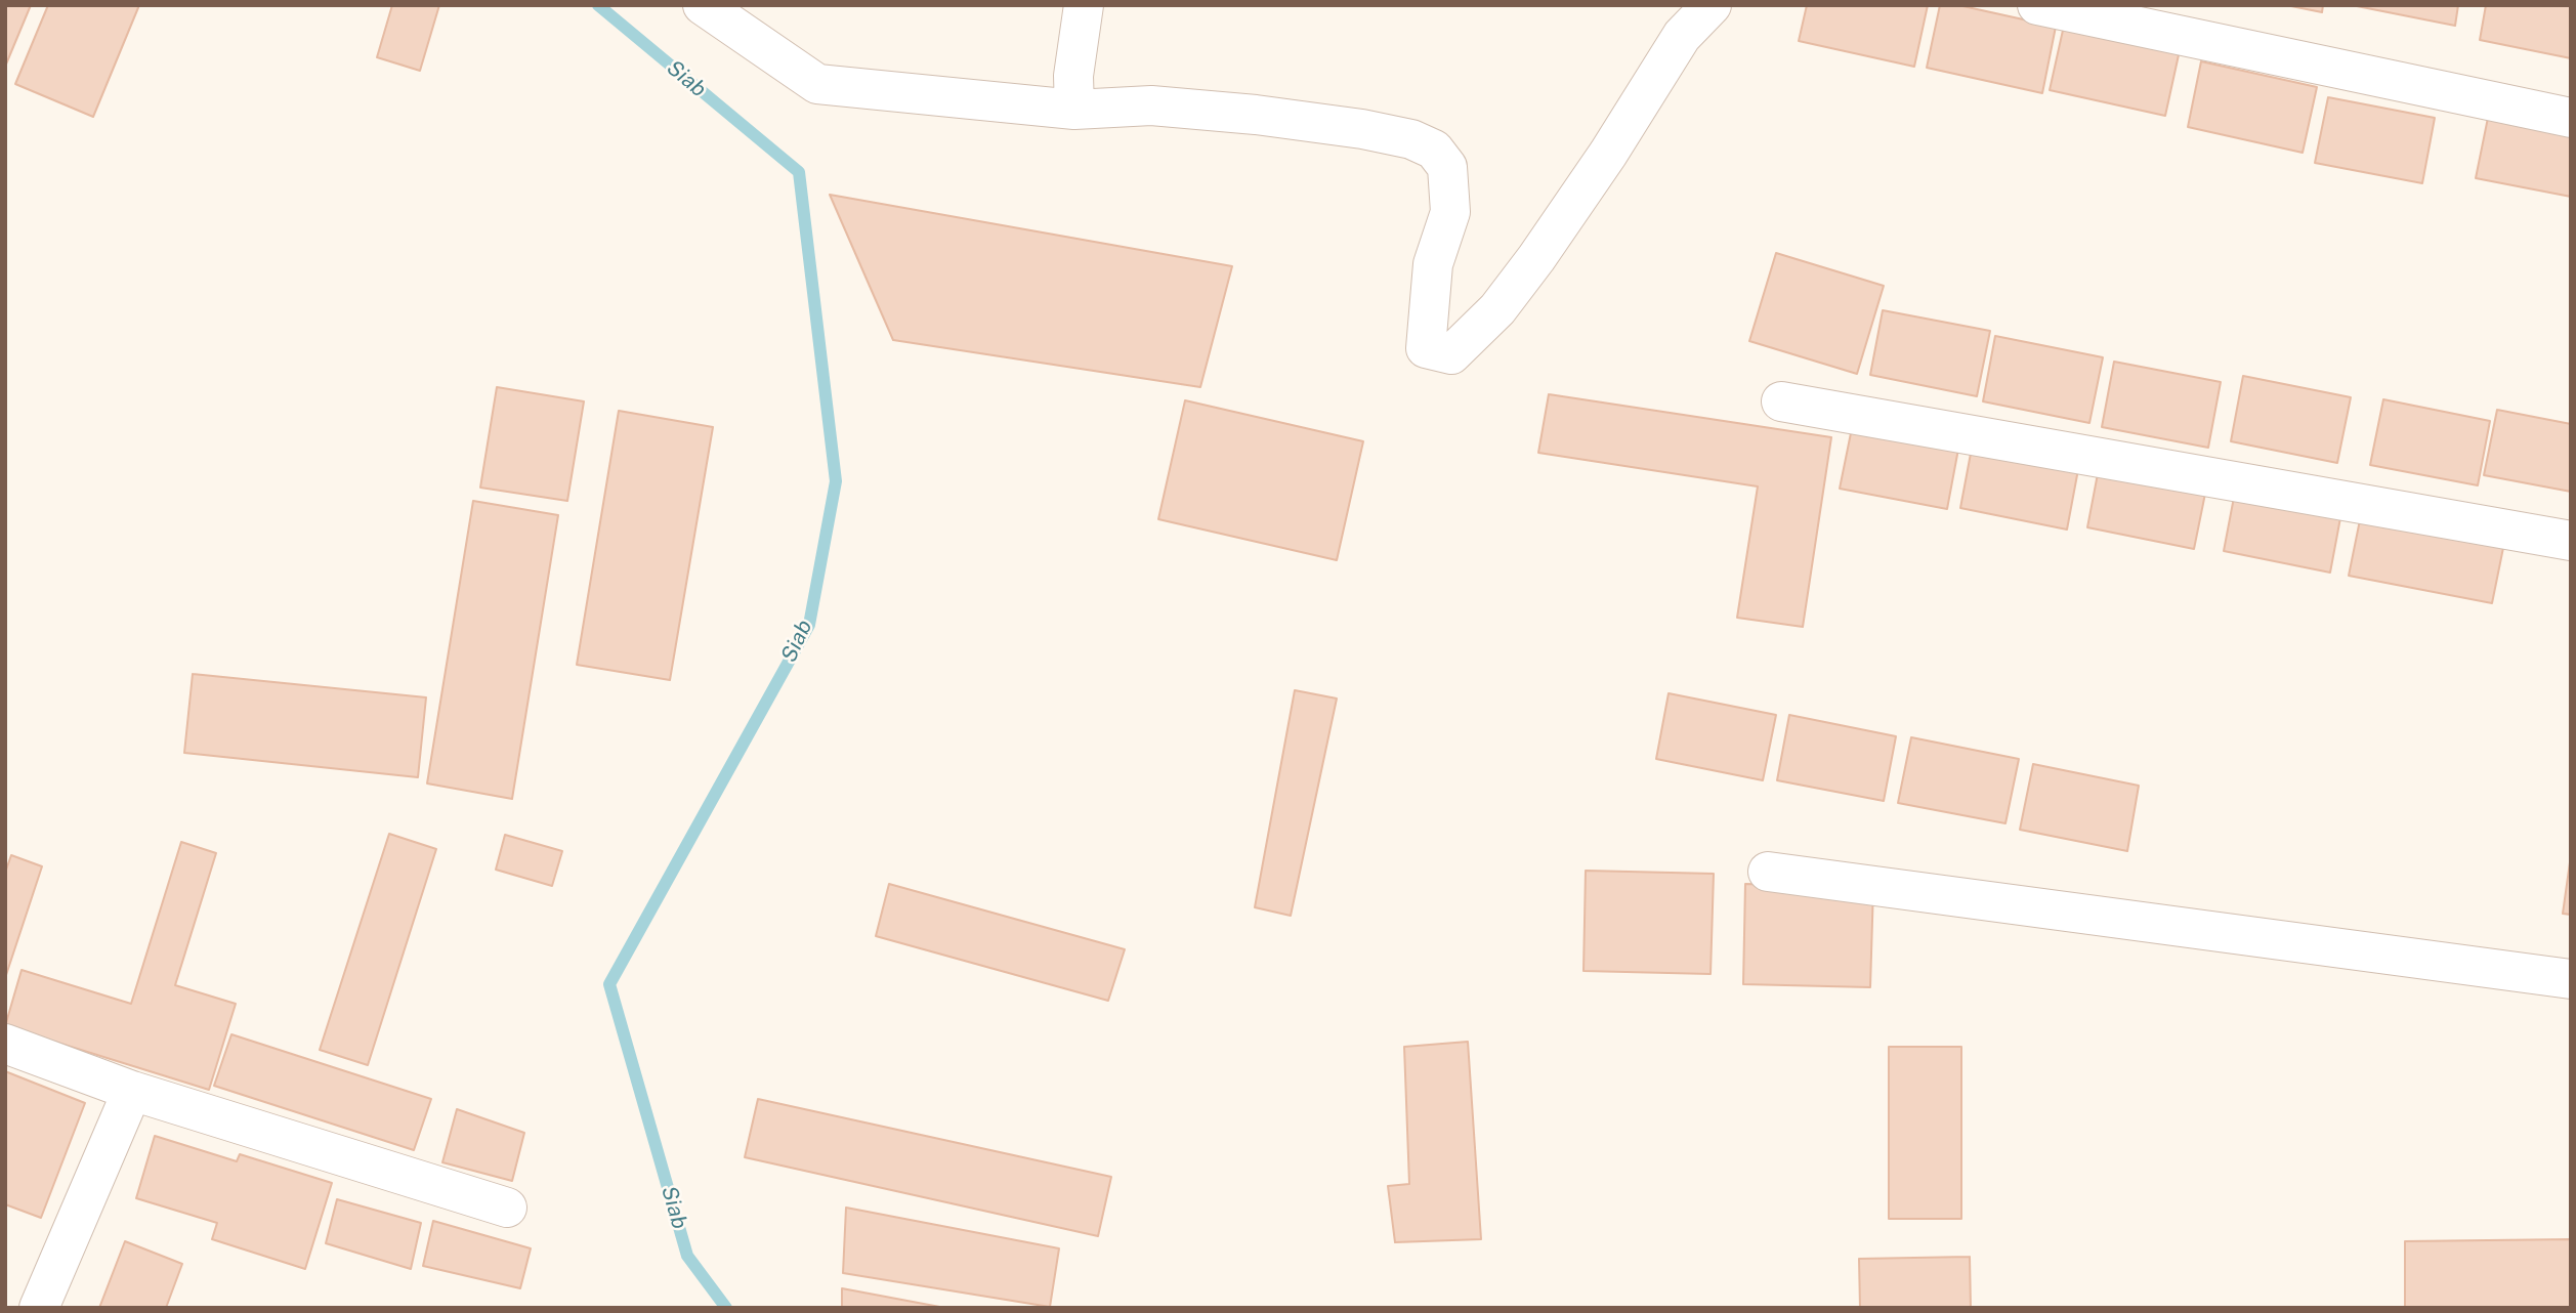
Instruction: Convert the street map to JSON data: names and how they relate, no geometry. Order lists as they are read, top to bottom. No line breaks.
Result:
{"water":["Siab"]}
